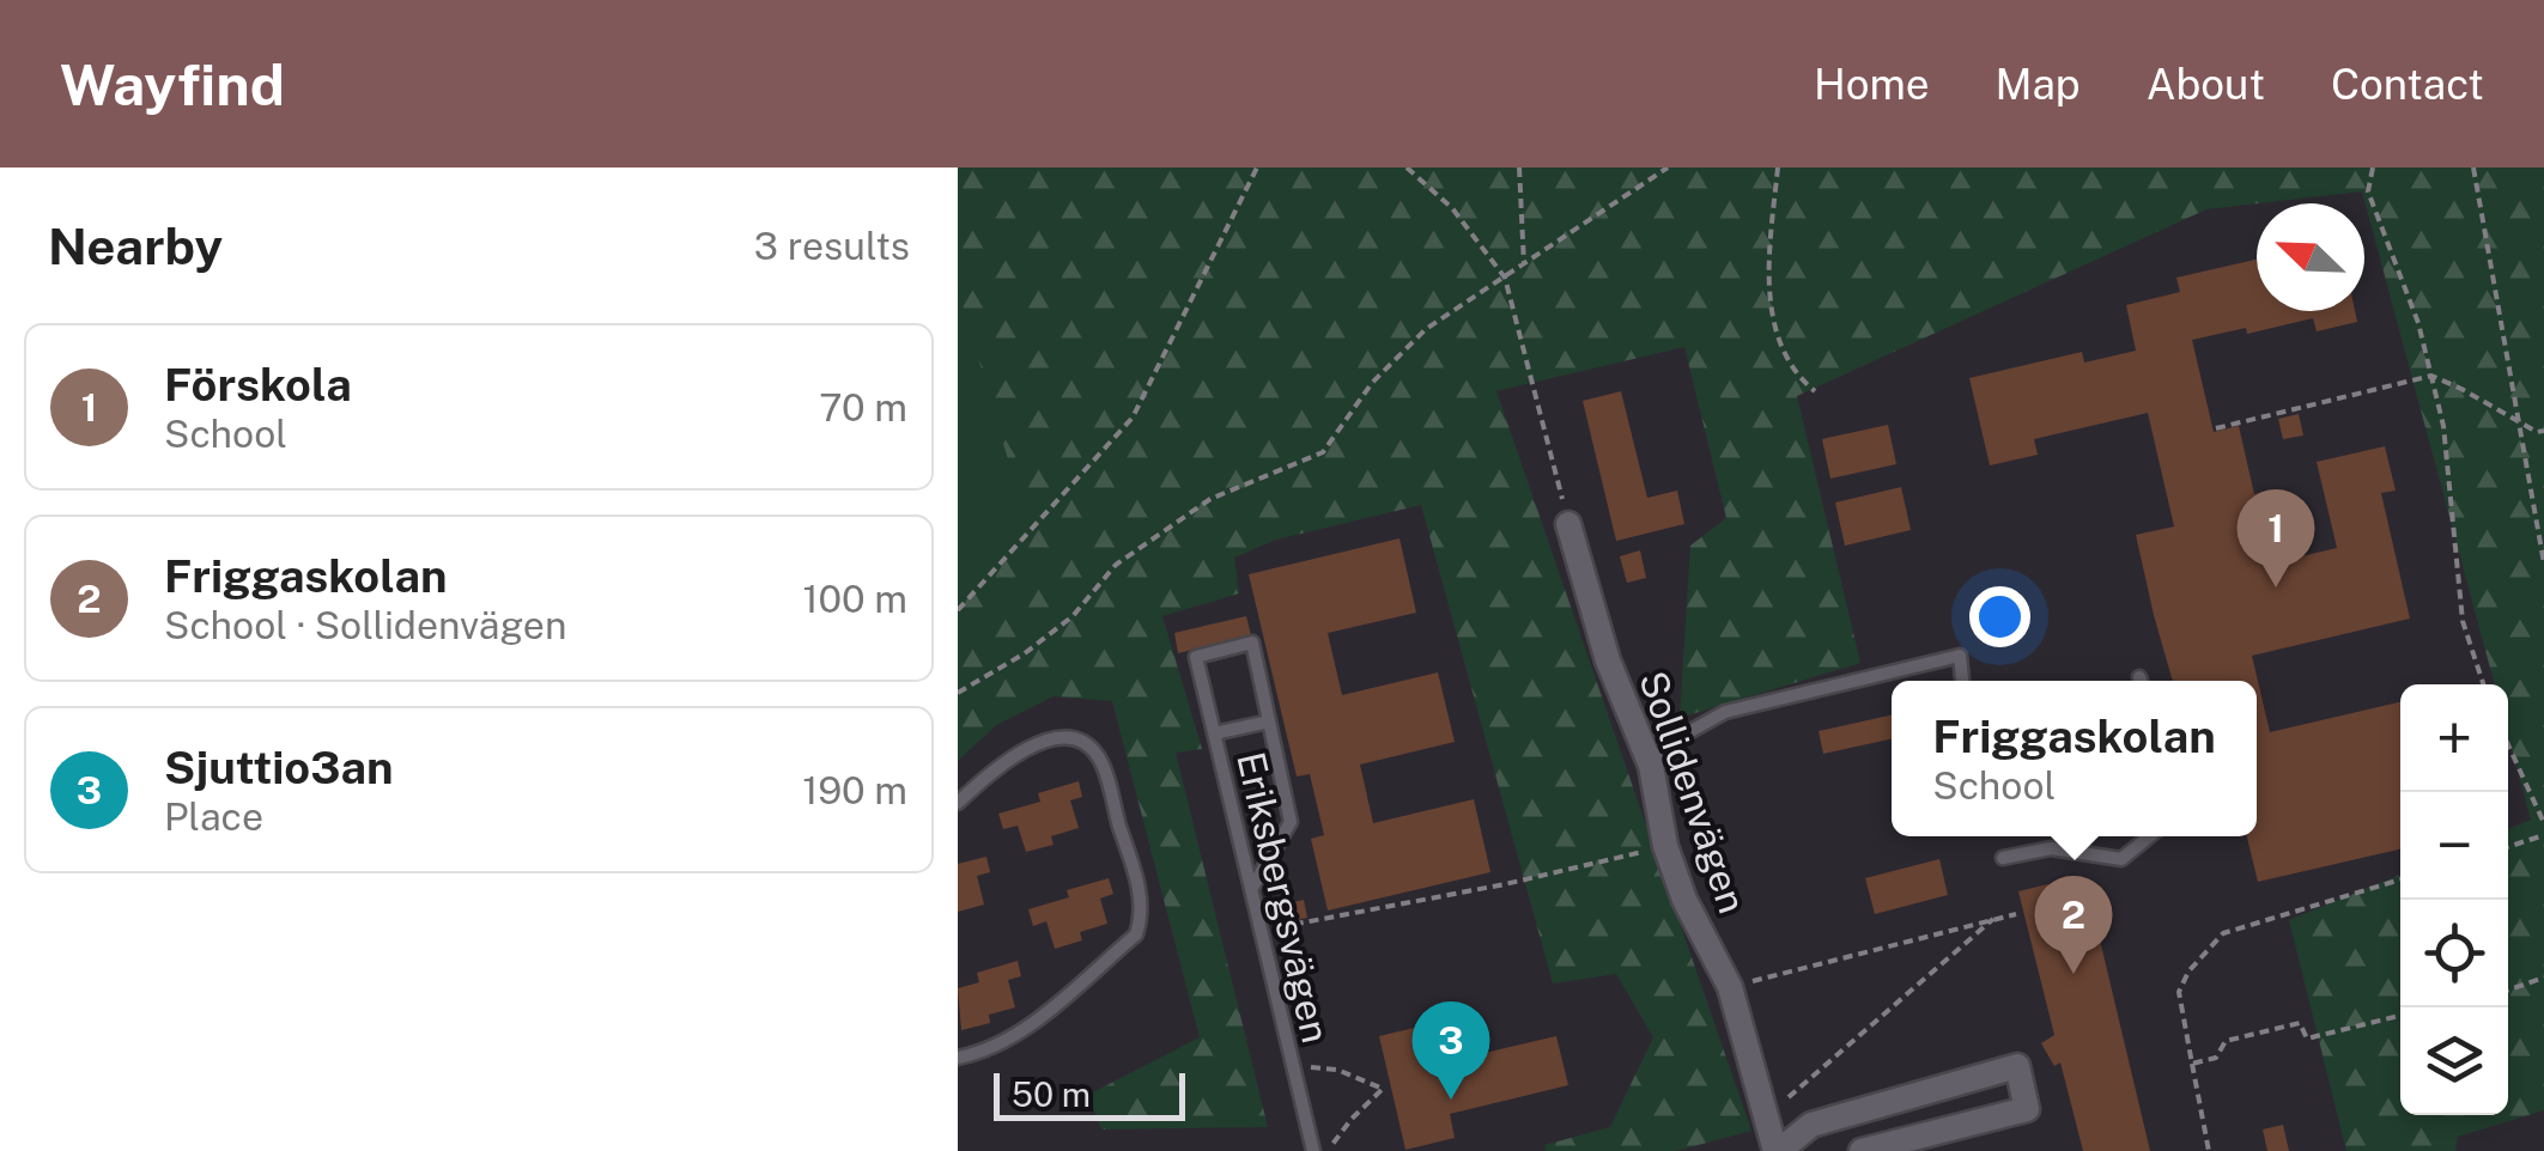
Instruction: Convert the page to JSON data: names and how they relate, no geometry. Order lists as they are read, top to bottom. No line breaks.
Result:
{"streets":{"street":["Sollidenvägen"],"lane":["Eriksbergsvägen"]},"scale_bar":"50 m","north":"top left","page":{"header":"Wayfind","nav":["Home","Map","About","Contact"],"heading":["Nearby","3 results"],"list":[{"mark":"1","name":"Förskola","note":"School","value":"70 m"},{"mark":"2","name":"Friggaskolan","note":"School · Sollidenvägen","value":"100 m"},{"mark":"3","name":"Sjuttio3an","note":"Place","value":"190 m"}],"pins":["1","2","3"],"popup":["Friggaskolan","School"],"map_buttons":["+","−"],"scale":"50 m"}}
